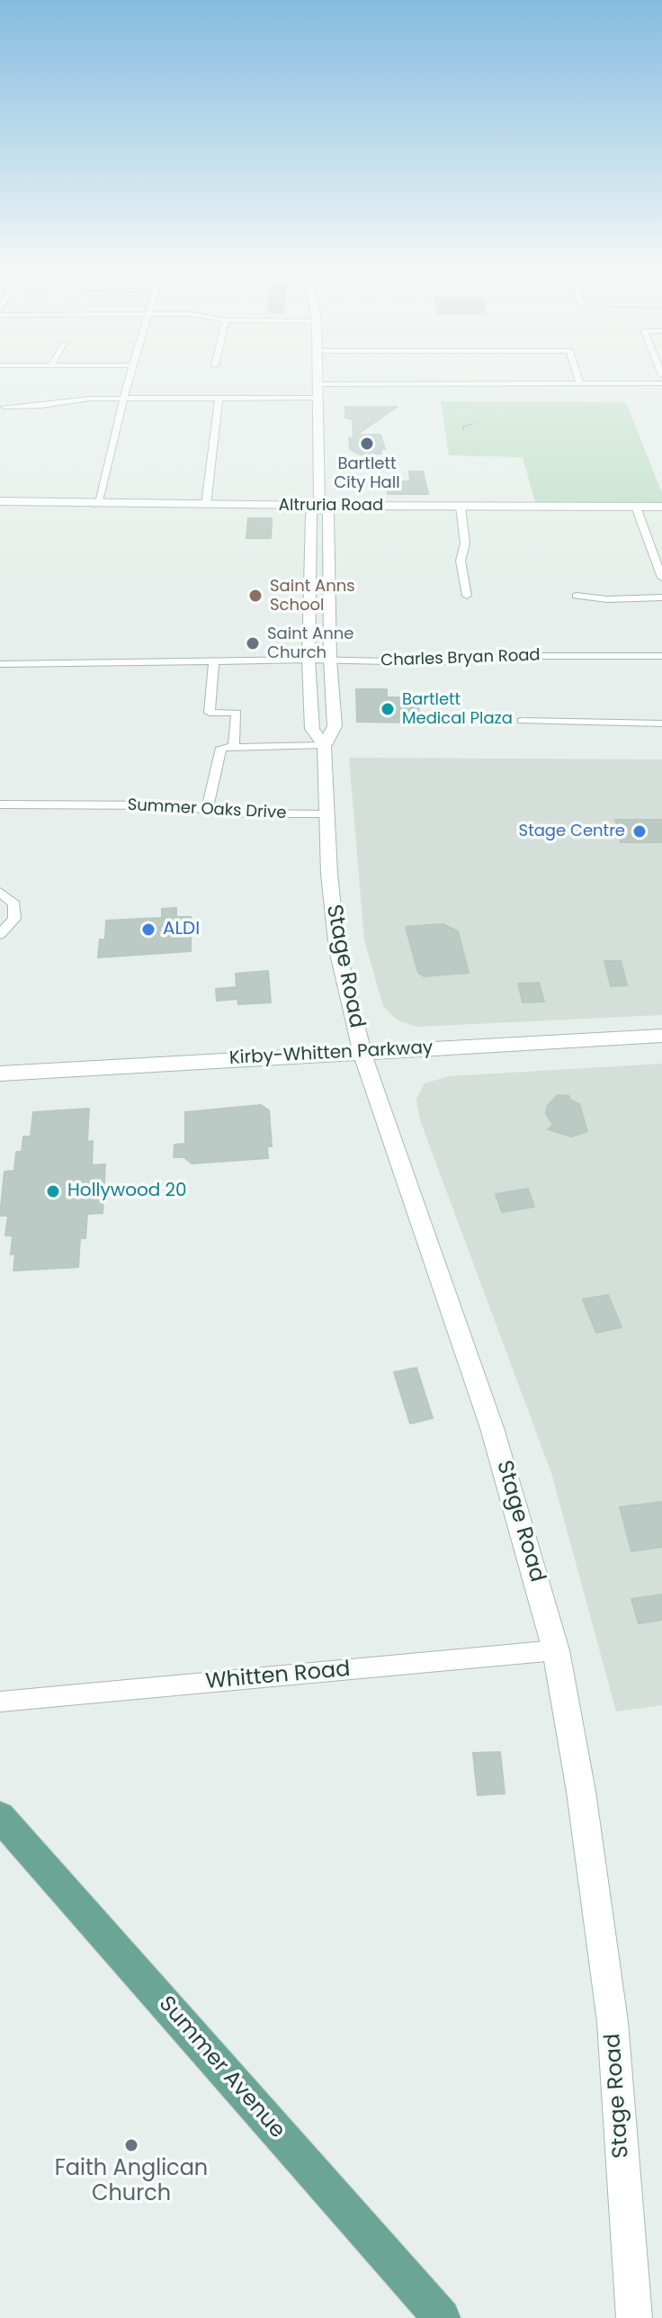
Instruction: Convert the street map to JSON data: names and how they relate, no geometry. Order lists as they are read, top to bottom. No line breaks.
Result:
{"streets":{"main road":["Altruria Road","Stage Road","Kirby-Whitten Parkway","Summer Avenue"],"street":["Charles Bryan Road","Summer Oaks Drive","Whitten Road"]},"crossings":[["Altruria Road","Stage Road"],["Charles Bryan Road","Stage Road"],["Summer Oaks Drive","Stage Road"],["Stage Road","Kirby-Whitten Parkway"],["Stage Road","Whitten Road"]],"places":["Bartlett City Hall","Saint Anns School","Saint Anne Church","Bartlett Medical Plaza","Stage Centre","ALDI","Hollywood 20","Faith Anglican Church"]}
